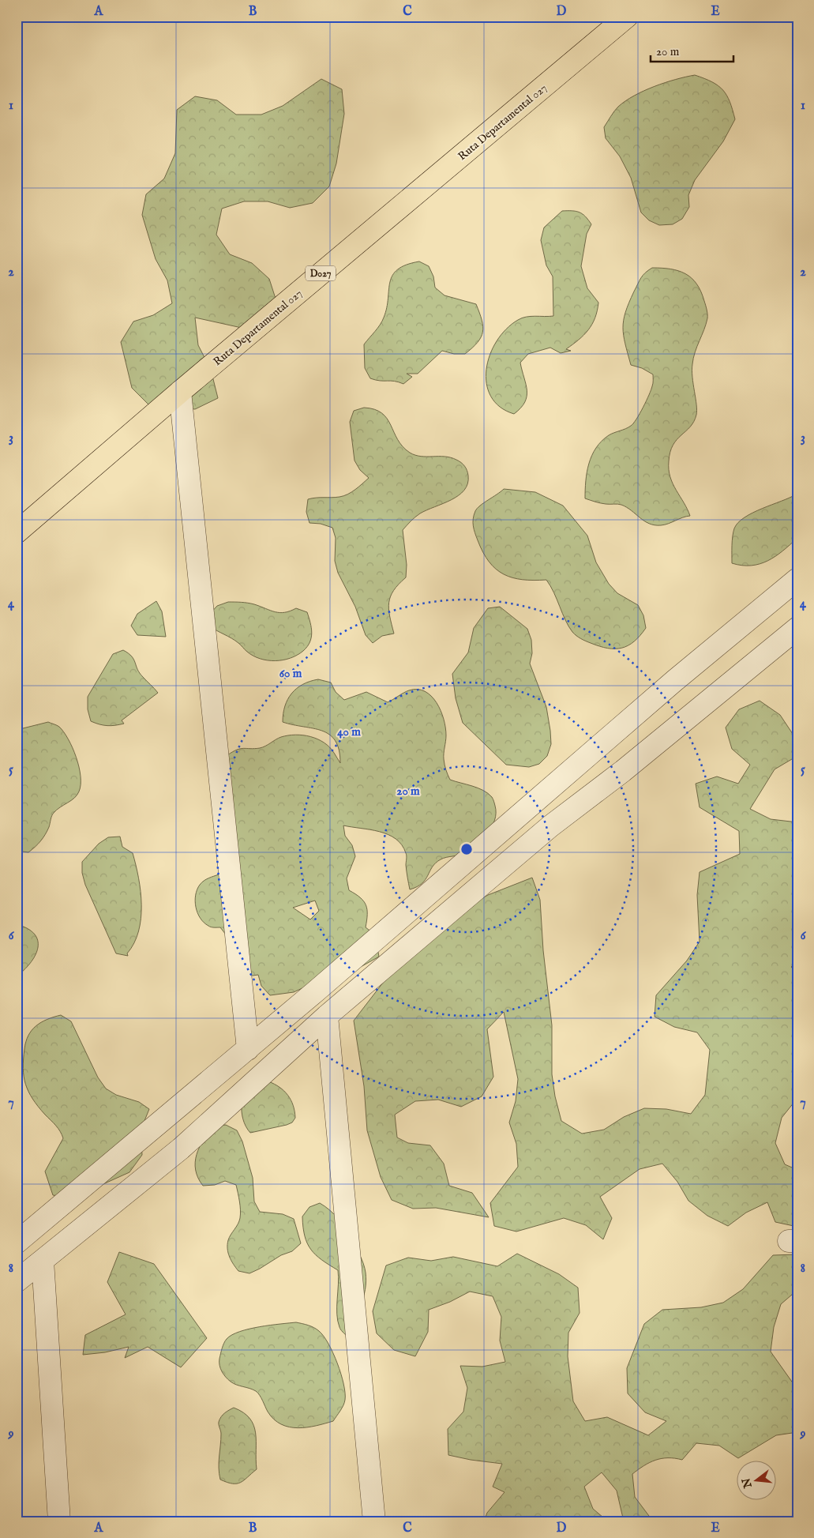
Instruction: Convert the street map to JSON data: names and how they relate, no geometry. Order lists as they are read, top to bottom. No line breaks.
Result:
{"streets":{"main road":["Ruta Departamental 027","D027"]},"scale_bar":"20 m","north":"left","grid":{"columns":["A","B","C","D","E"],"rows":["1","2","3","4","5","6","7","8","9"]},"rings":["60 m","40 m","20 m"]}
